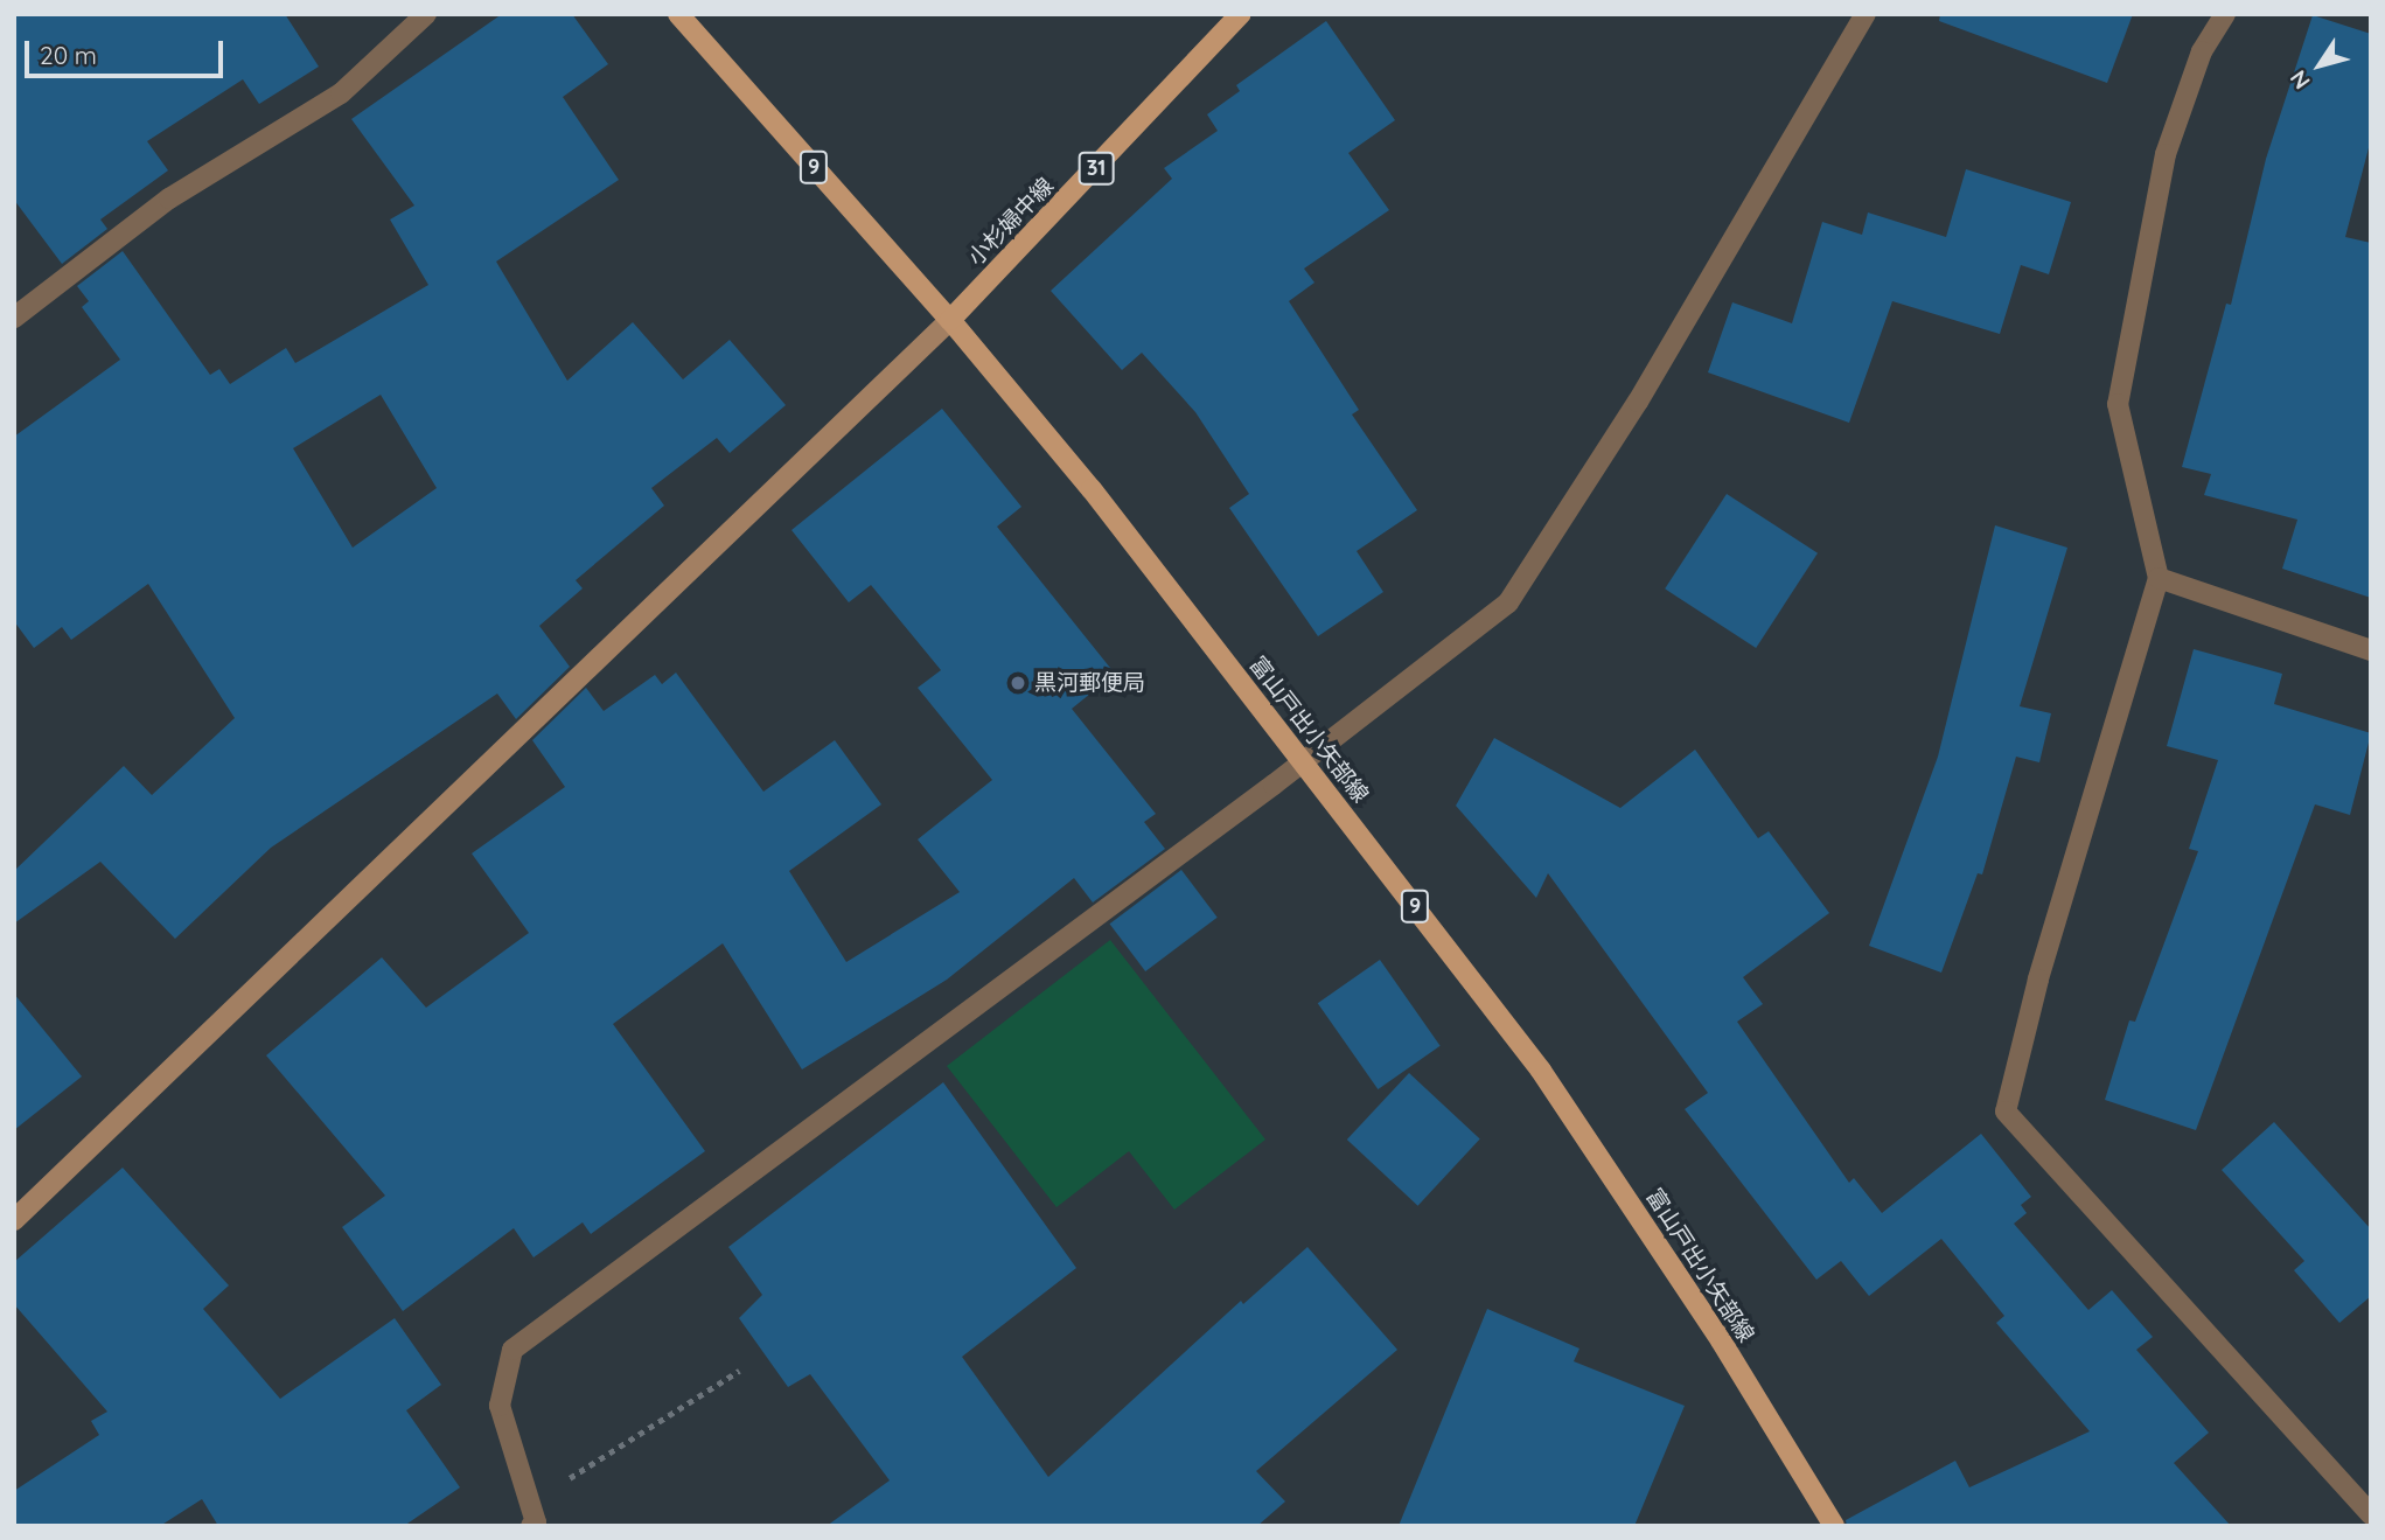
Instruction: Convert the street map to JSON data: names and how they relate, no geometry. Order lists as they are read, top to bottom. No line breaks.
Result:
{"streets":{"main road":["9","31","小杉婦中線","富山戸出小矢部線"]},"crossings":[["小杉婦中線","富山戸出小矢部線"]],"places":["黒河郵便局"],"scale_bar":"20 m","north":"bottom left"}
